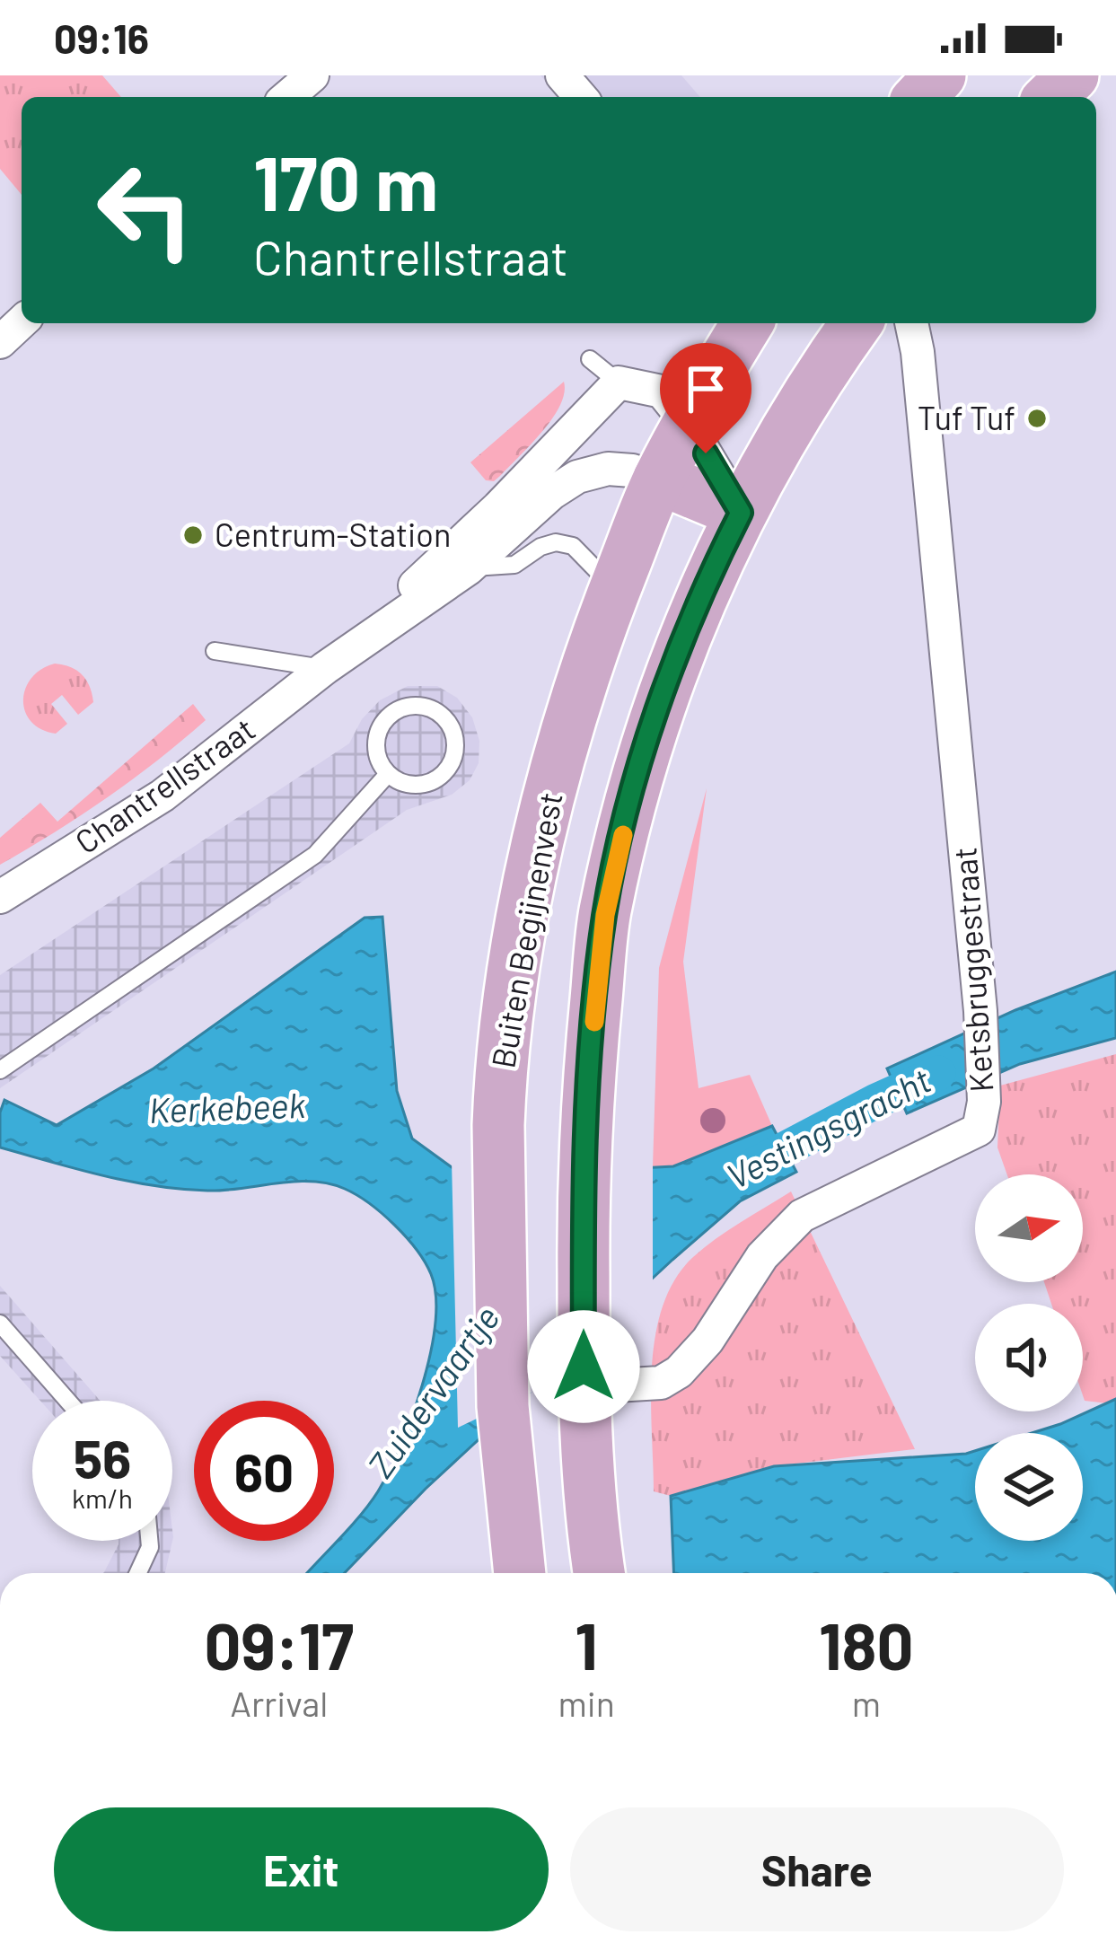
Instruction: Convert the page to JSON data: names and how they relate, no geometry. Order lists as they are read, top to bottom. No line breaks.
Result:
{"streets":{"main road":["Buiten Begijnenvest"],"street":["Chantrellstraat","Ketsbruggestraat"]},"crossings":[["Chantrellstraat","Buiten Begijnenvest"]],"water":["Kerkebeek","Vestingsgracht","Zuidervaartje"],"places":["Tuf Tuf","Centrum-Station"],"north":"right","page":{"status":"09:16","turn":["170 m","Chantrellstraat"],"speed":"56 km/h","limit":"60","eta":["09:17","Arrival","1","min","180","m"],"buttons":["Exit","Share"]}}
